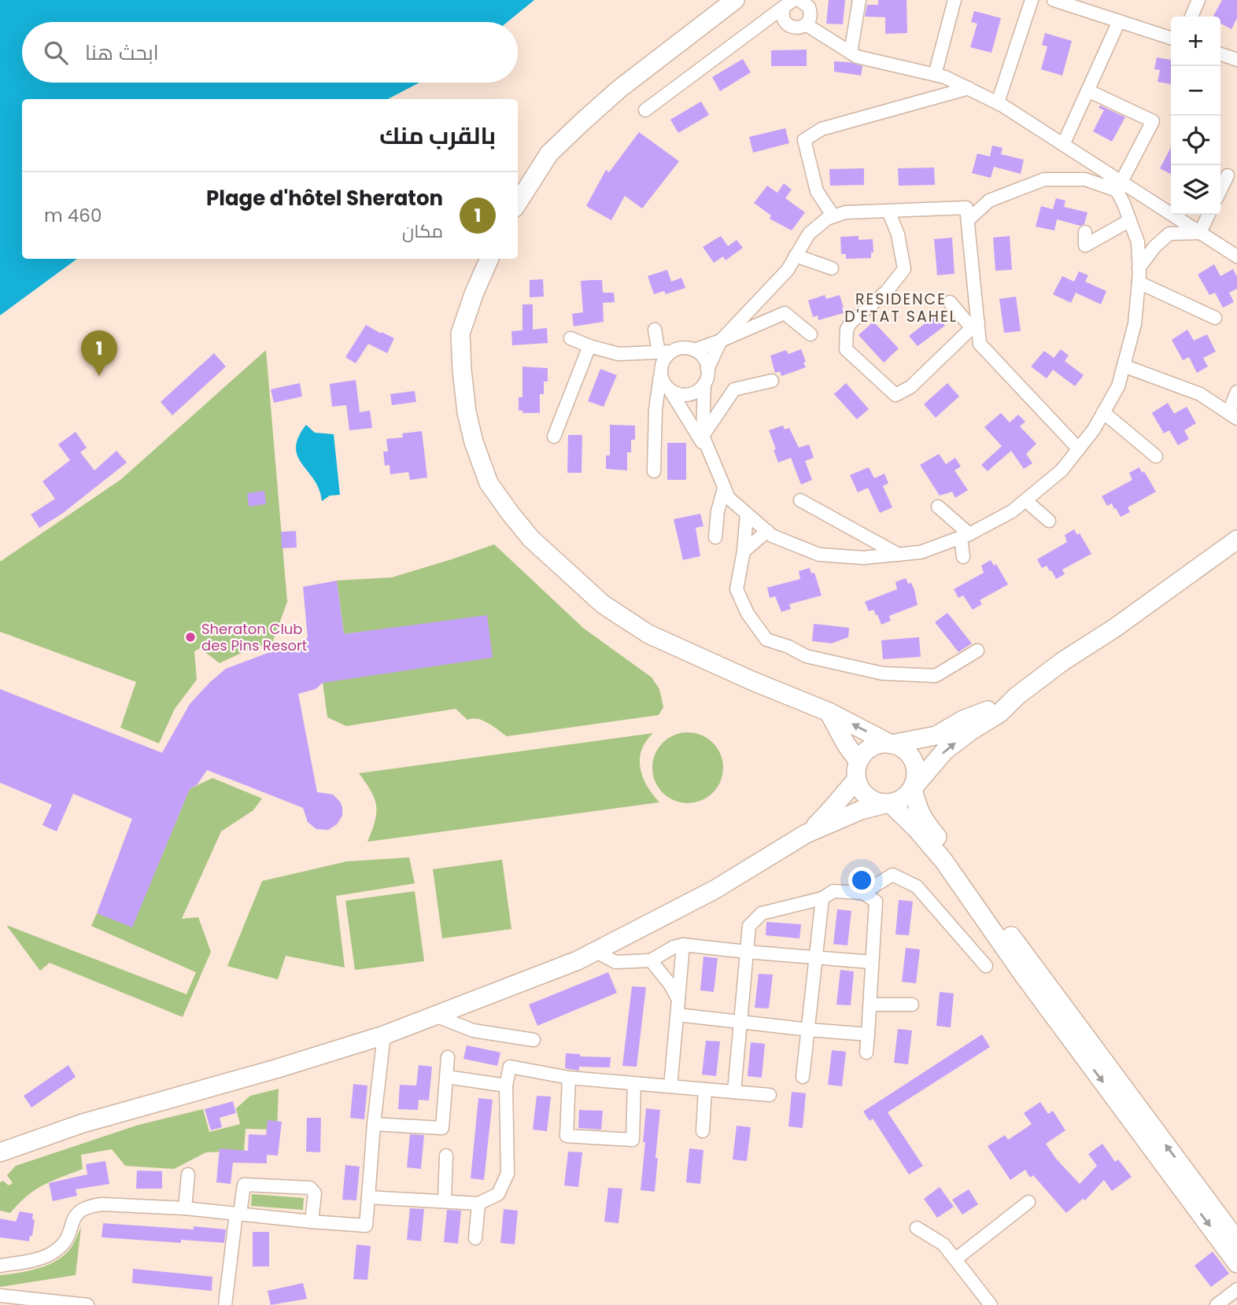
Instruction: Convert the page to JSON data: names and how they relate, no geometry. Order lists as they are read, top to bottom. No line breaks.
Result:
{"districts":["RESIDENCE D'ETAT SAHEL"],"places":["Sheraton Club des Pins Resort"],"page":{"map_buttons":["+","−"],"search":"ابحث هنا","heading":"بالقرب منك","list":[{"mark":"1","name":"Plage d'hôtel Sheraton","note":"مكان","value":"460 m"}],"pins":"1"}}
